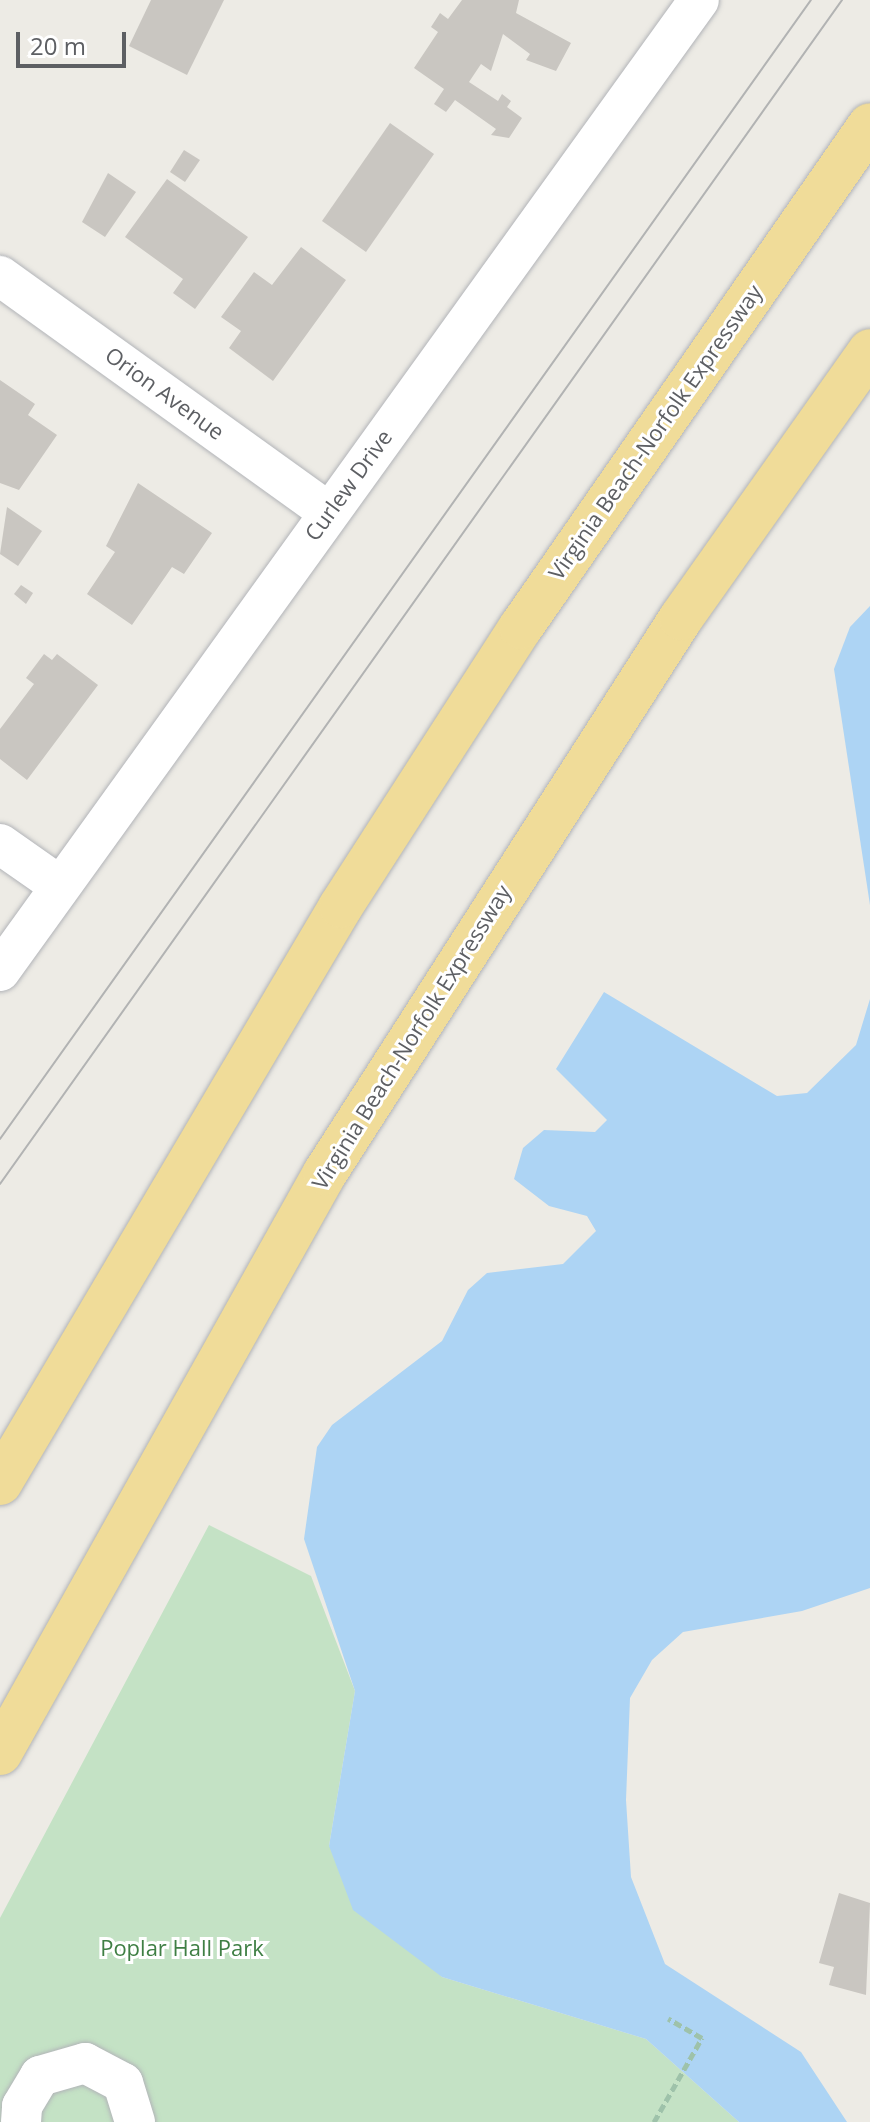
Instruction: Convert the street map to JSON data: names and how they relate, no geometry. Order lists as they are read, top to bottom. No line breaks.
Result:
{"streets":{"highway":["Virginia Beach-Norfolk Expressway"],"street":["Orion Avenue","Curlew Drive"]},"crossings":[["Orion Avenue","Curlew Drive"]],"parks":["Poplar Hall Park"],"scale_bar":"20 m"}
